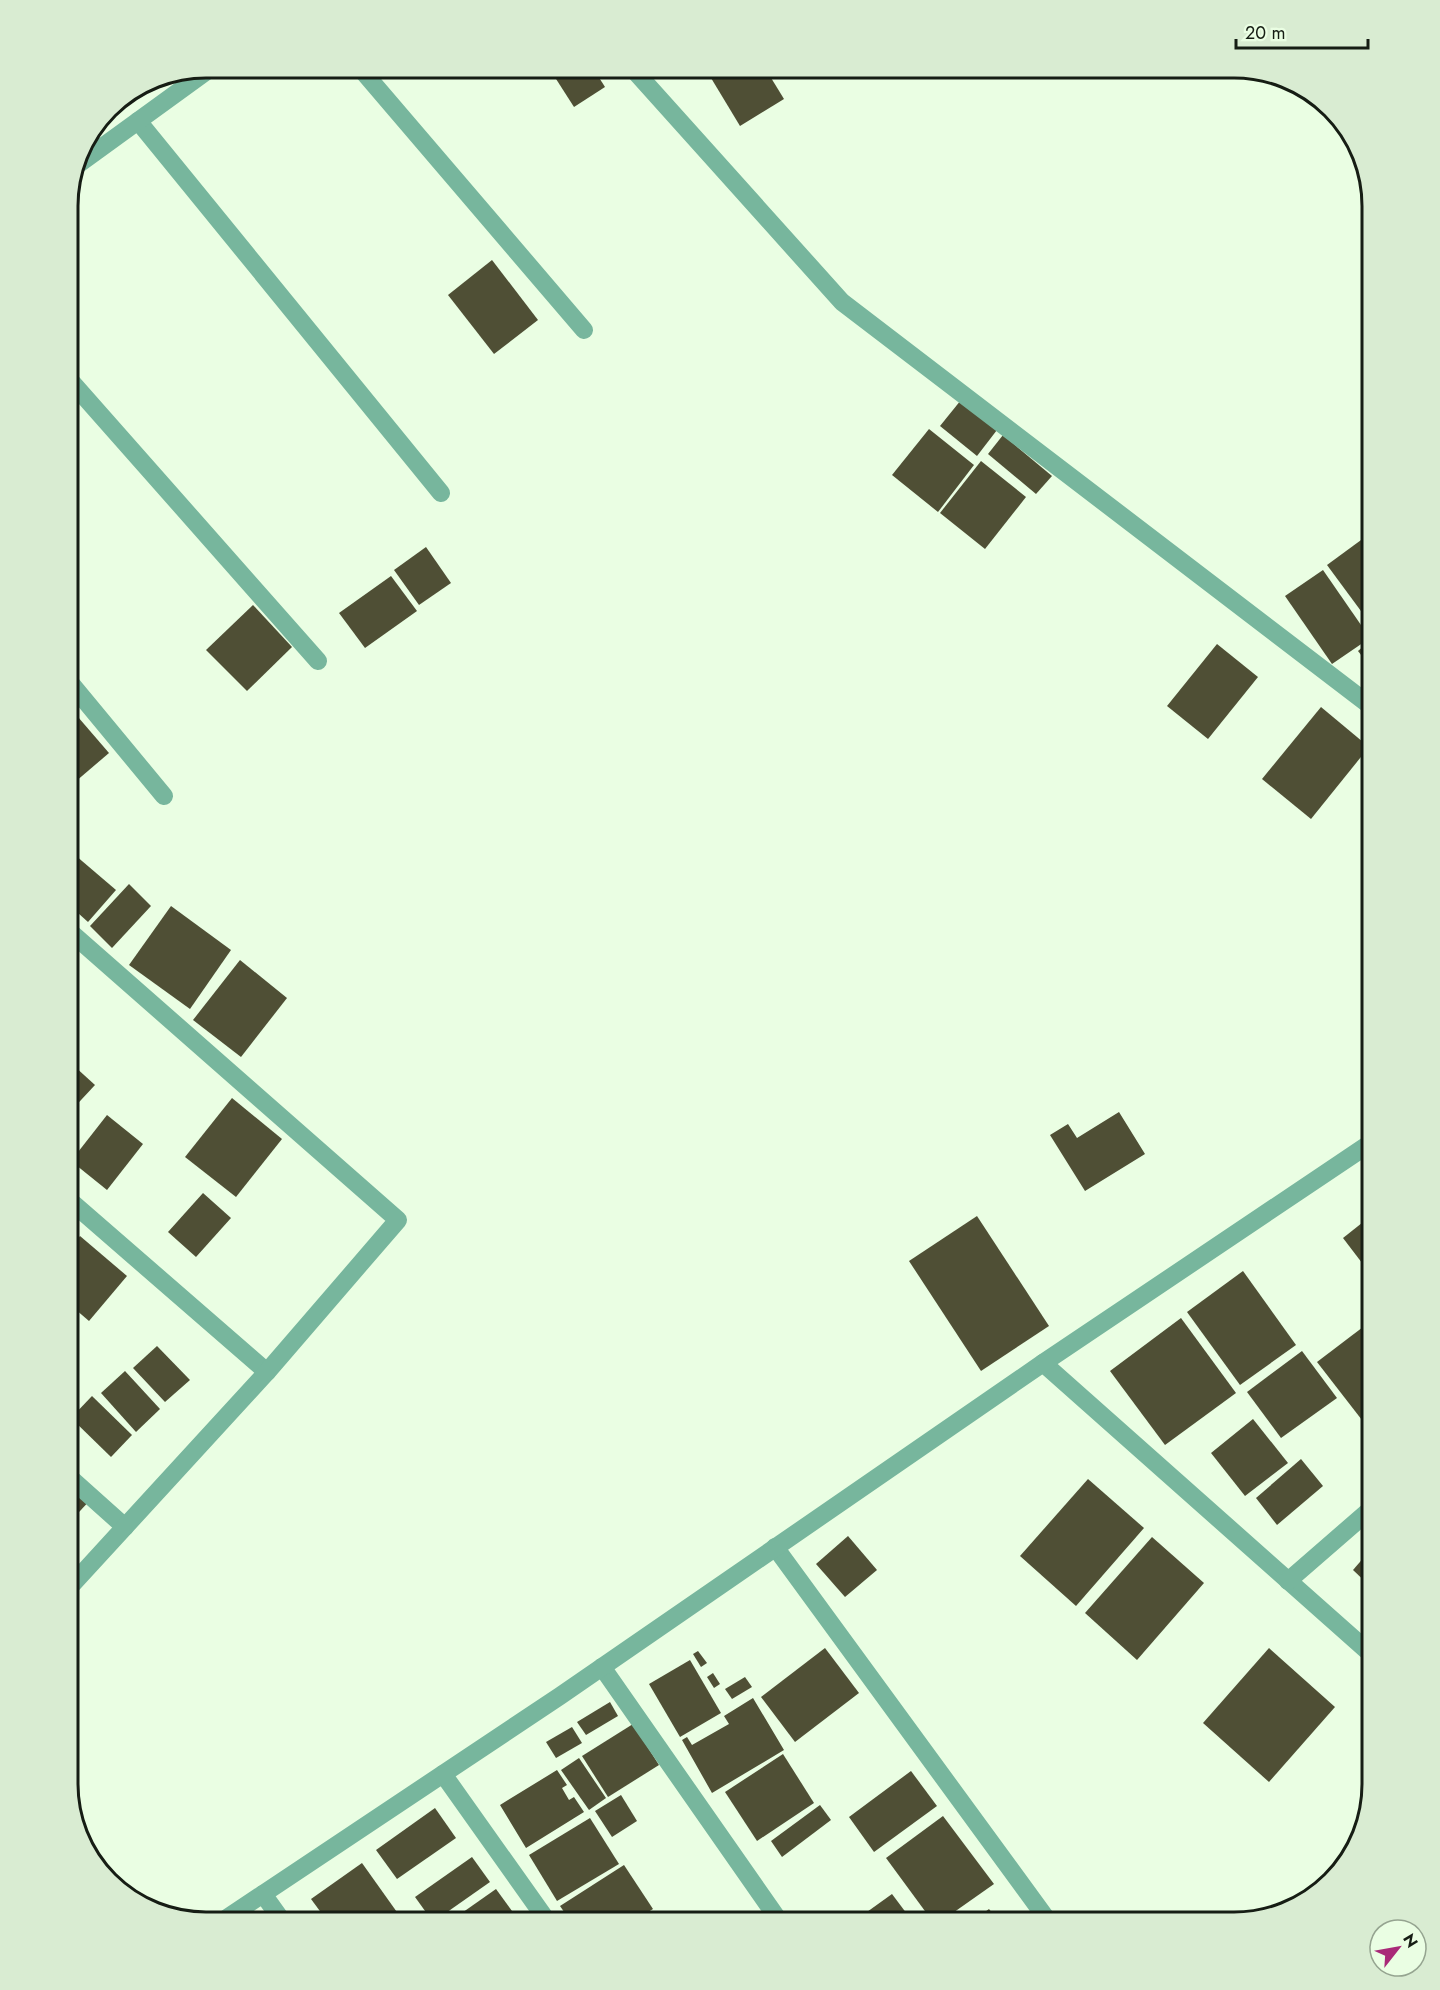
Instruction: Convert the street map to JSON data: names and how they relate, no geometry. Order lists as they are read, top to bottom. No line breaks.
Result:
{"scale_bar":"20 m","north":"top right"}
